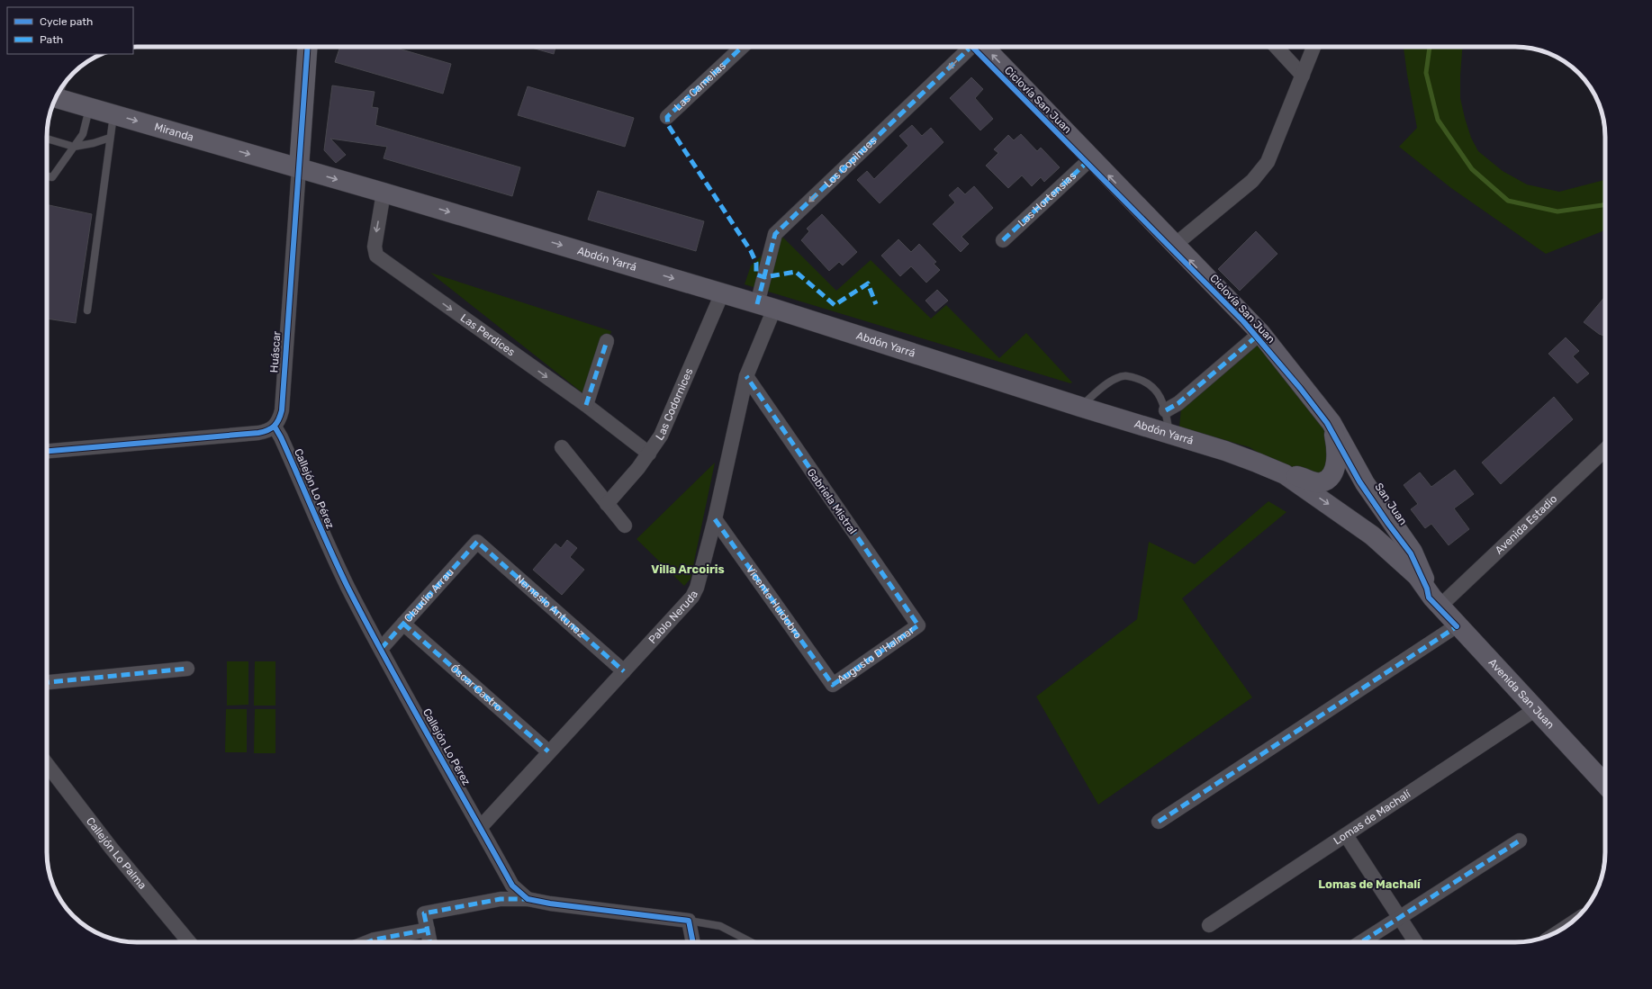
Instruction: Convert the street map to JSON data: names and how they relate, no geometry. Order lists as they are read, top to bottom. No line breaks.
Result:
{"streets":{"main road":["Miranda","Abdón Yarrá","San Juan","Avenida San Juan"],"street":["Las Camelias","Los Copihues","Las Hortensias","Las Perdices","Huáscar","Las Codornices","Callejón Lo Pérez","Gabriela Mistral","Avenida Estadio","Claudio Arrau","Vicente Huidobro","Nemesio Antunez","Pablo Neruda","Augusto D'Halmar","Óscar Castro","Lomas de Machalí","Callejón Lo Palma"],"cycle path":["Ciclovía San Juan"]},"crossings":[["Miranda","Abdón Yarrá"],["Miranda","Huáscar"],["Los Copihues","Abdón Yarrá"],["Los Copihues","Pablo Neruda"],["Las Hortensias","San Juan"],["Abdón Yarrá","Las Perdices"],["Abdón Yarrá","Huáscar"],["Abdón Yarrá","Las Codornices"],["Abdón Yarrá","San Juan"],["Abdón Yarrá","Avenida Estadio"],["Abdón Yarrá","Pablo Neruda"],["Abdón Yarrá","Avenida San Juan"],["Las Perdices","Las Codornices"],["Huáscar","Callejón Lo Pérez"],["Callejón Lo Pérez","Claudio Arrau"],["Callejón Lo Pérez","Pablo Neruda"],["Gabriela Mistral","Pablo Neruda"],["Gabriela Mistral","Augusto D'Halmar"],["San Juan","Avenida Estadio"],["San Juan","Avenida San Juan"],["Avenida Estadio","Avenida San Juan"],["Claudio Arrau","Nemesio Antunez"],["Claudio Arrau","Óscar Castro"],["Vicente Huidobro","Pablo Neruda"],["Vicente Huidobro","Augusto D'Halmar"],["Nemesio Antunez","Pablo Neruda"],["Pablo Neruda","Óscar Castro"],["Avenida San Juan","Lomas de Machalí"]],"one_way":["Miranda","Los Copihues","Abdón Yarrá","Las Perdices","San Juan"],"districts":["Villa Arcoiris","Lomas de Machalí"],"legend":["Cycle path","Path"]}
